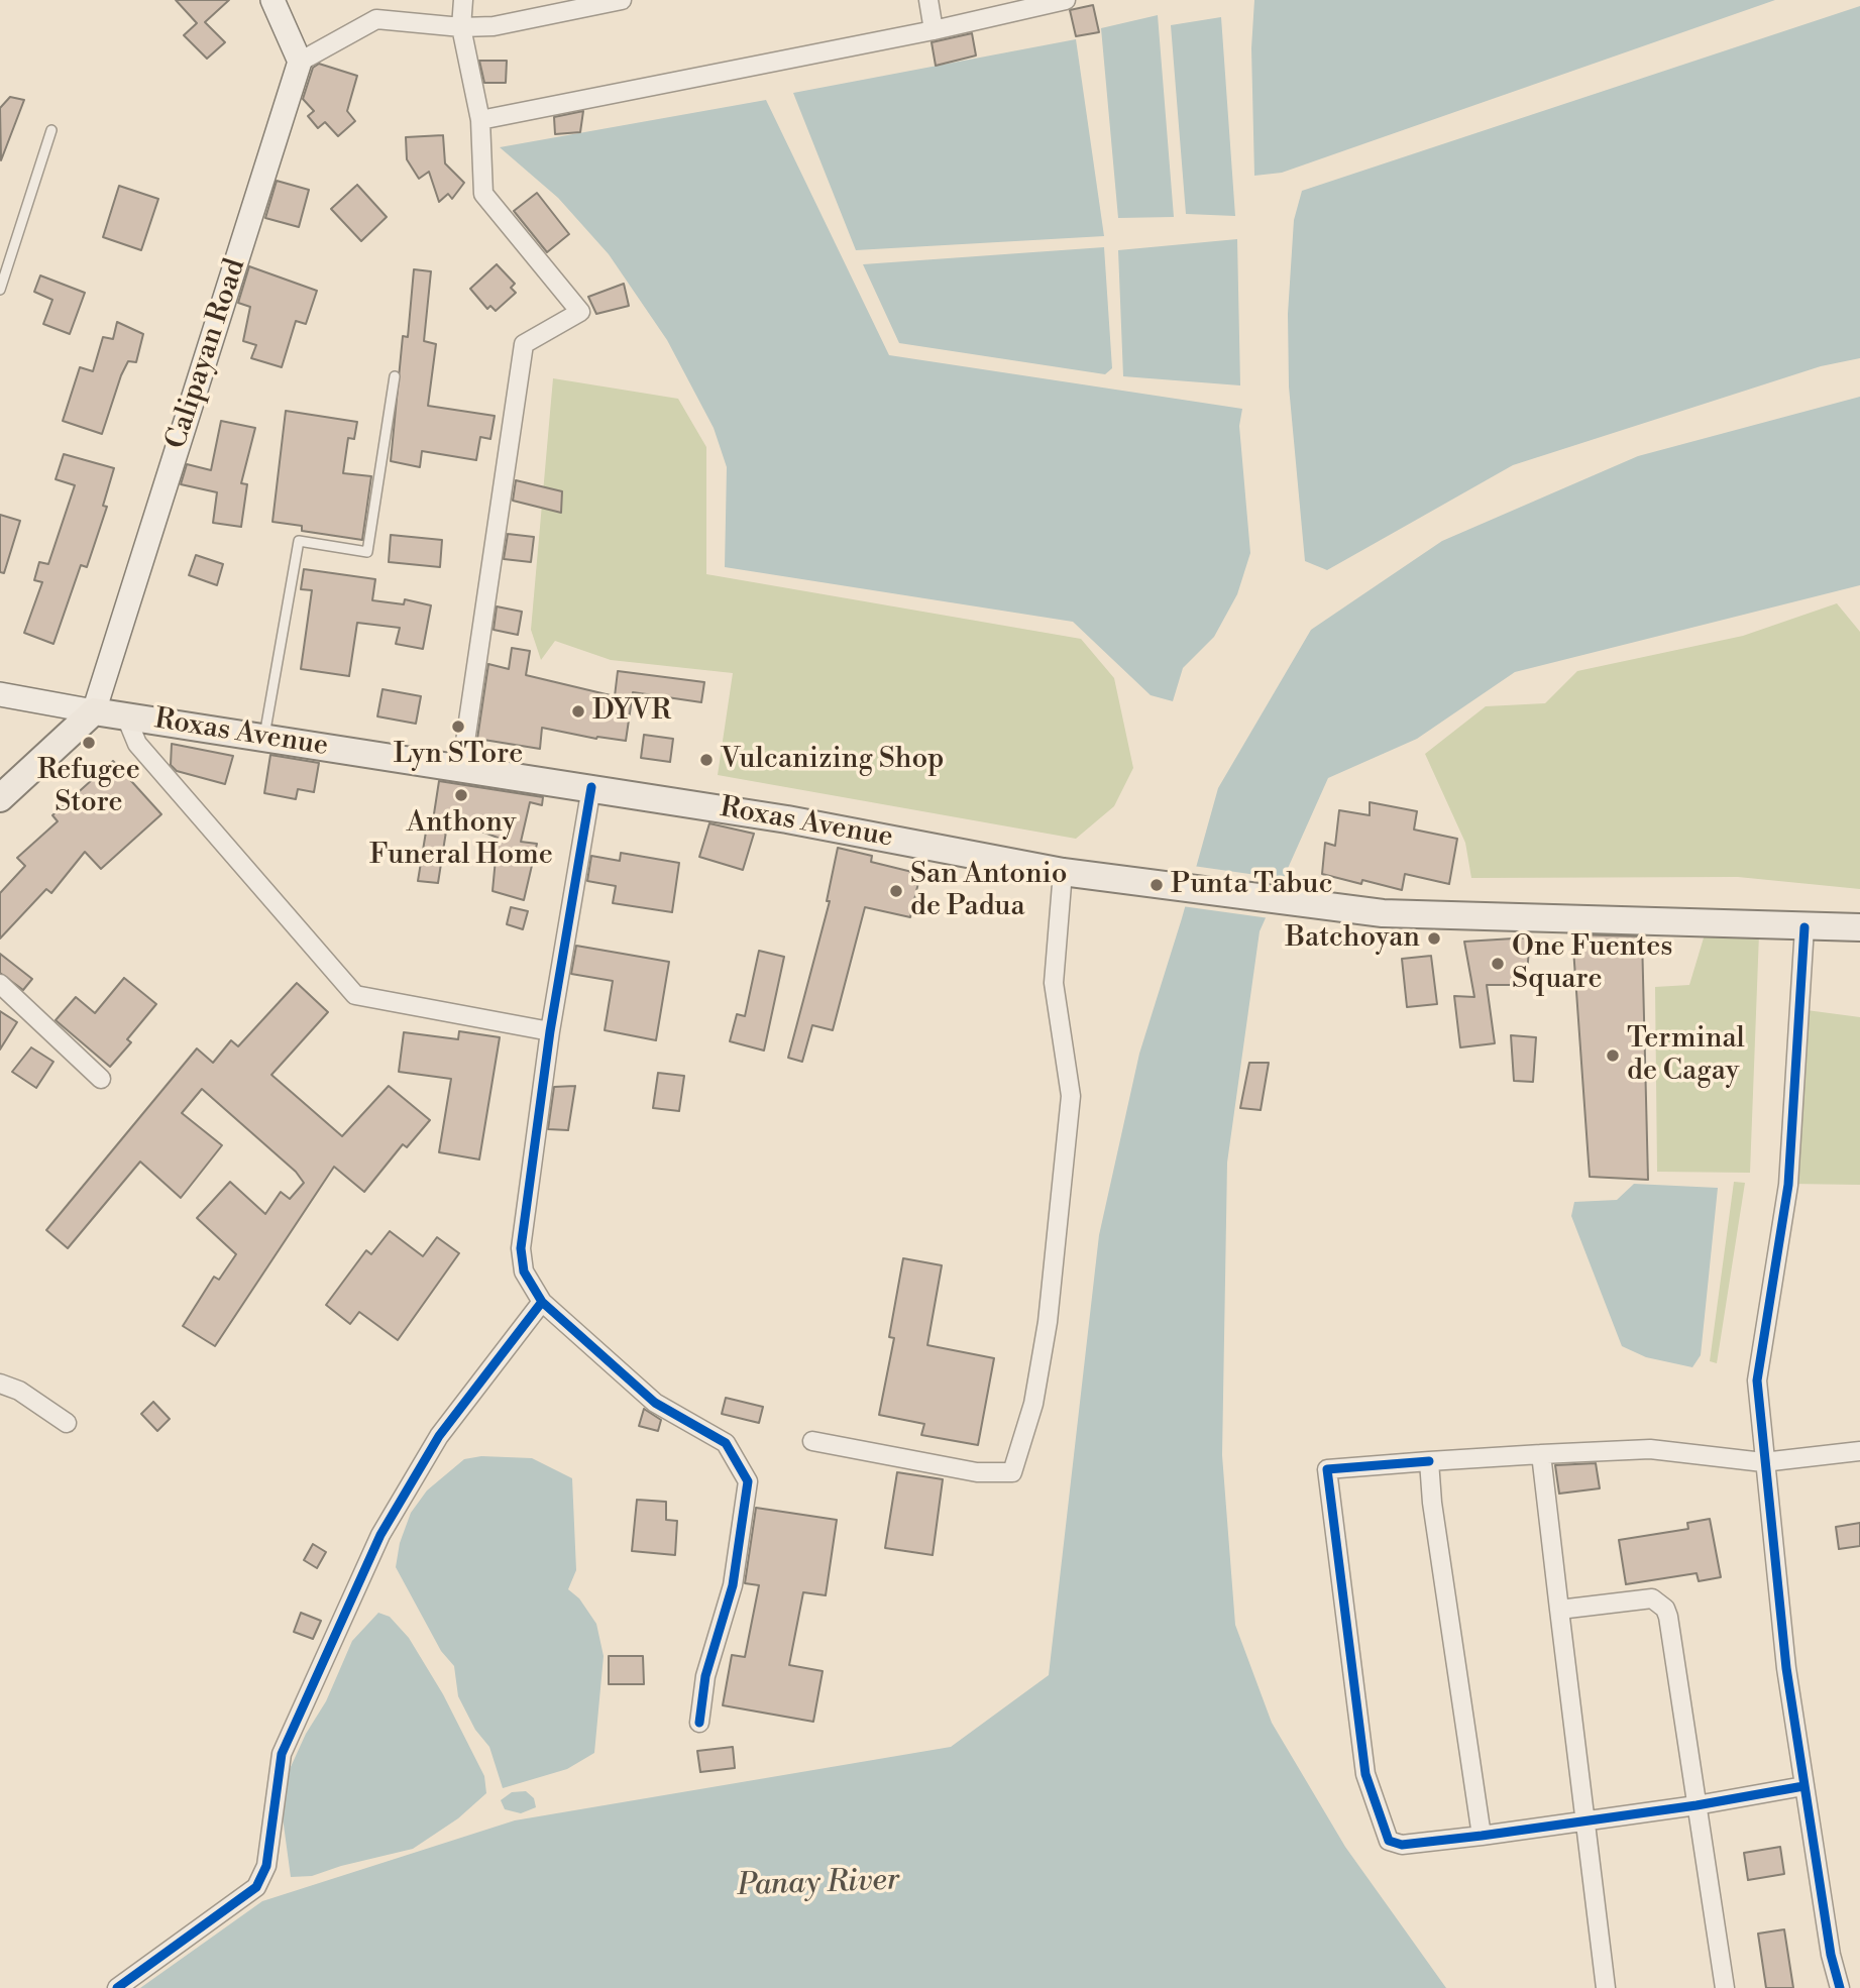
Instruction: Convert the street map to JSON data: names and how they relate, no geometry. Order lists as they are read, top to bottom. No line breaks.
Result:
{"streets":{"main road":["Calipayan Road","Roxas Avenue"]},"crossings":[["Calipayan Road","Roxas Avenue"]],"water":["Panay River"],"places":["DYVR","Lyn STore","Refugee Store","Vulcanizing Shop","Anthony Funeral Home","Punta Tabuc","San Antonio de Padua","Batchoyan","One Fuentes Square","Terminal de Cagay"]}
